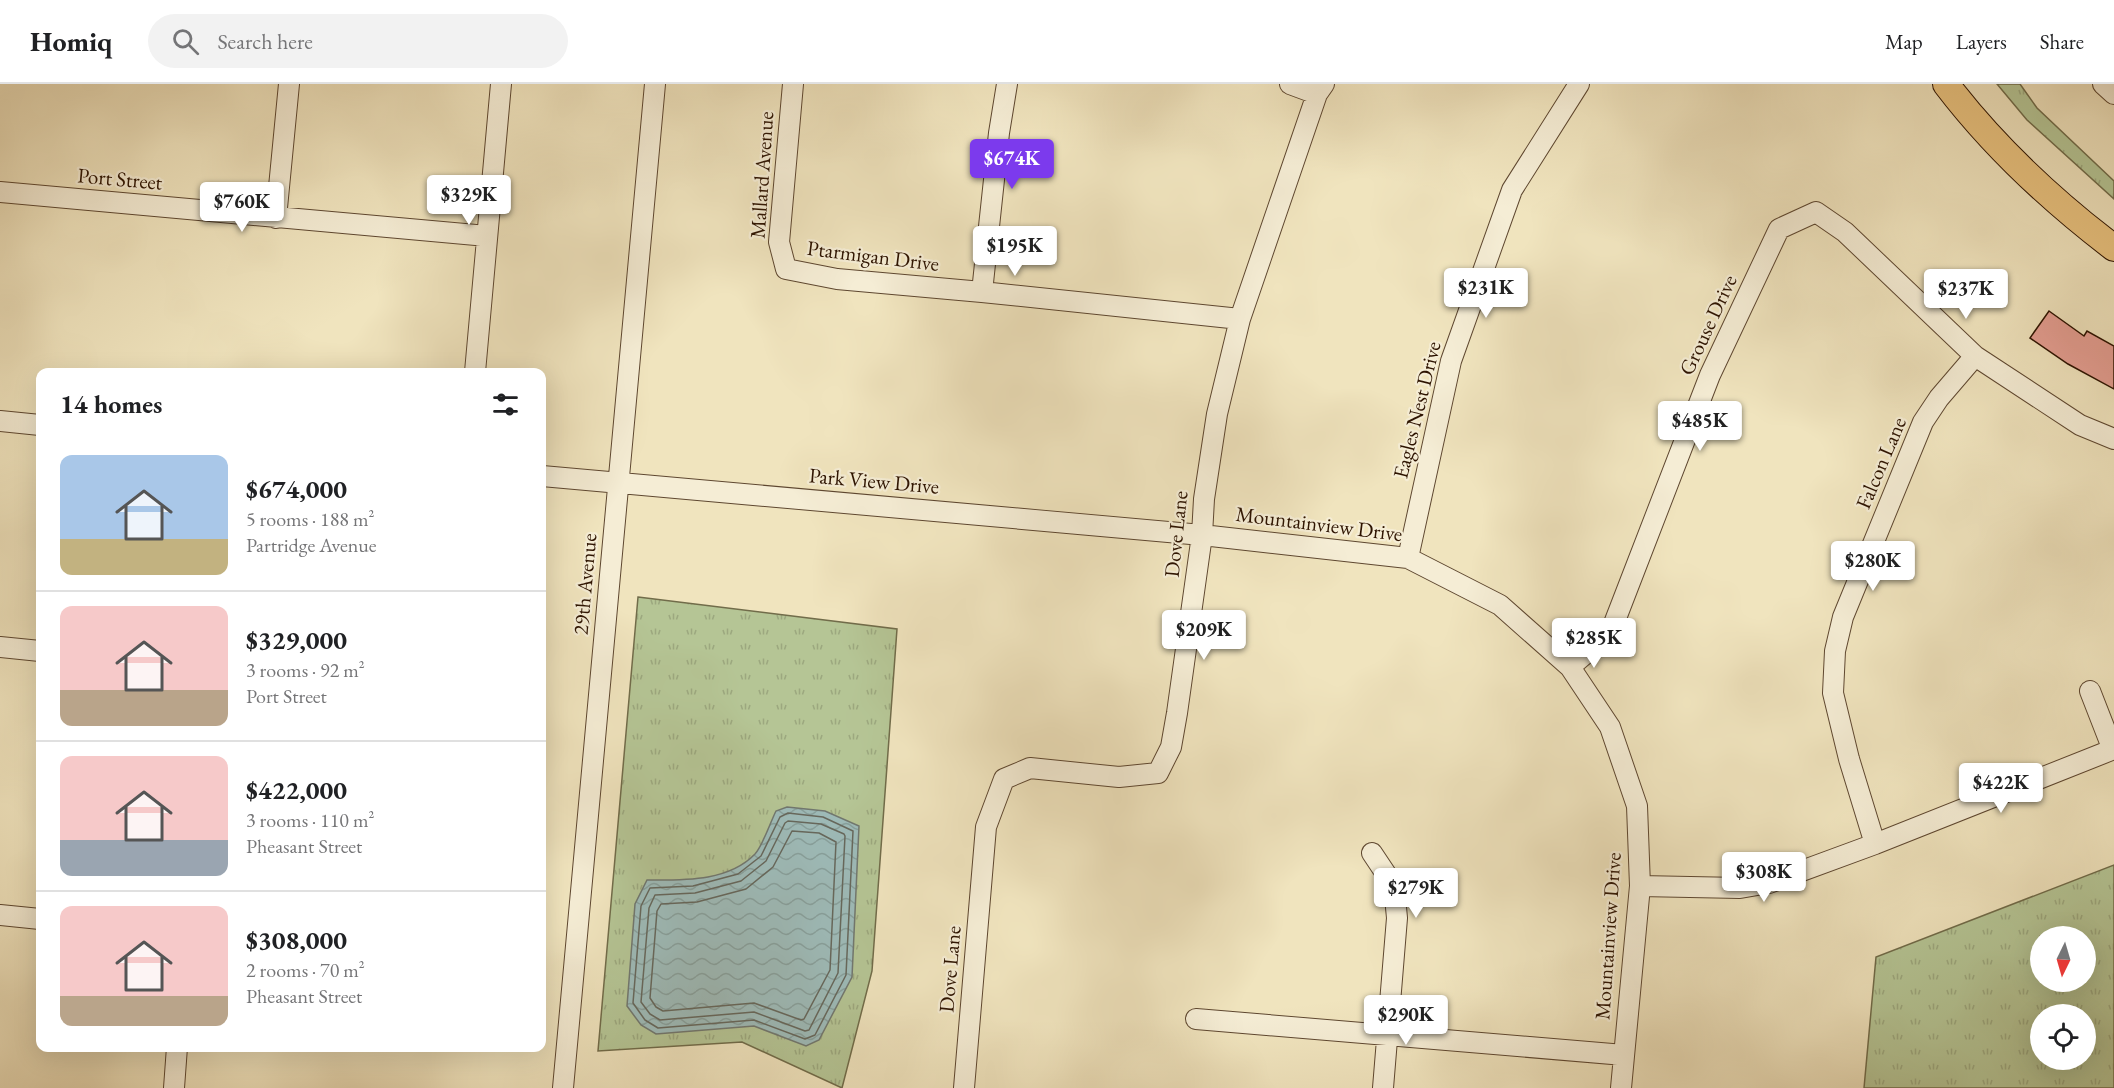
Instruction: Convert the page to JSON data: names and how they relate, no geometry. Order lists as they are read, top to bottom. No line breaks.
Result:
{"streets":{"street":["Mallard Avenue","Port Street","Ptarmigan Drive","Grouse Drive","Eagles Nest Drive","Falcon Lane","Park View Drive","Mountainview Drive","Dove Lane","29th Avenue"]},"crossings":[["Mallard Avenue","Ptarmigan Drive"],["Ptarmigan Drive","Dove Lane"],["Grouse Drive","Falcon Lane"],["Grouse Drive","Mountainview Drive"],["Eagles Nest Drive","Mountainview Drive"],["Park View Drive","Mountainview Drive"],["Park View Drive","Dove Lane"],["Park View Drive","29th Avenue"],["Mountainview Drive","Dove Lane"]],"north":"bottom","page":{"header":"Homiq","search":"Search here","nav":["Map","Layers","Share"],"price":["$674K","$329K","$760K","$195K","$231K","$237K","$485K","$280K","$209K","$285K","$422K","$308K","$279K","$290K"],"heading":"14 homes","list":[{"name":"$674,000","note":"5 rooms · 188 m² · Partridge Avenue"},{"name":"$329,000","note":"3 rooms · 92 m² · Port Street"},{"name":"$422,000","note":"3 rooms · 110 m² · Pheasant Street"},{"name":"$308,000","note":"2 rooms · 70 m² · Pheasant Street"}]}}
